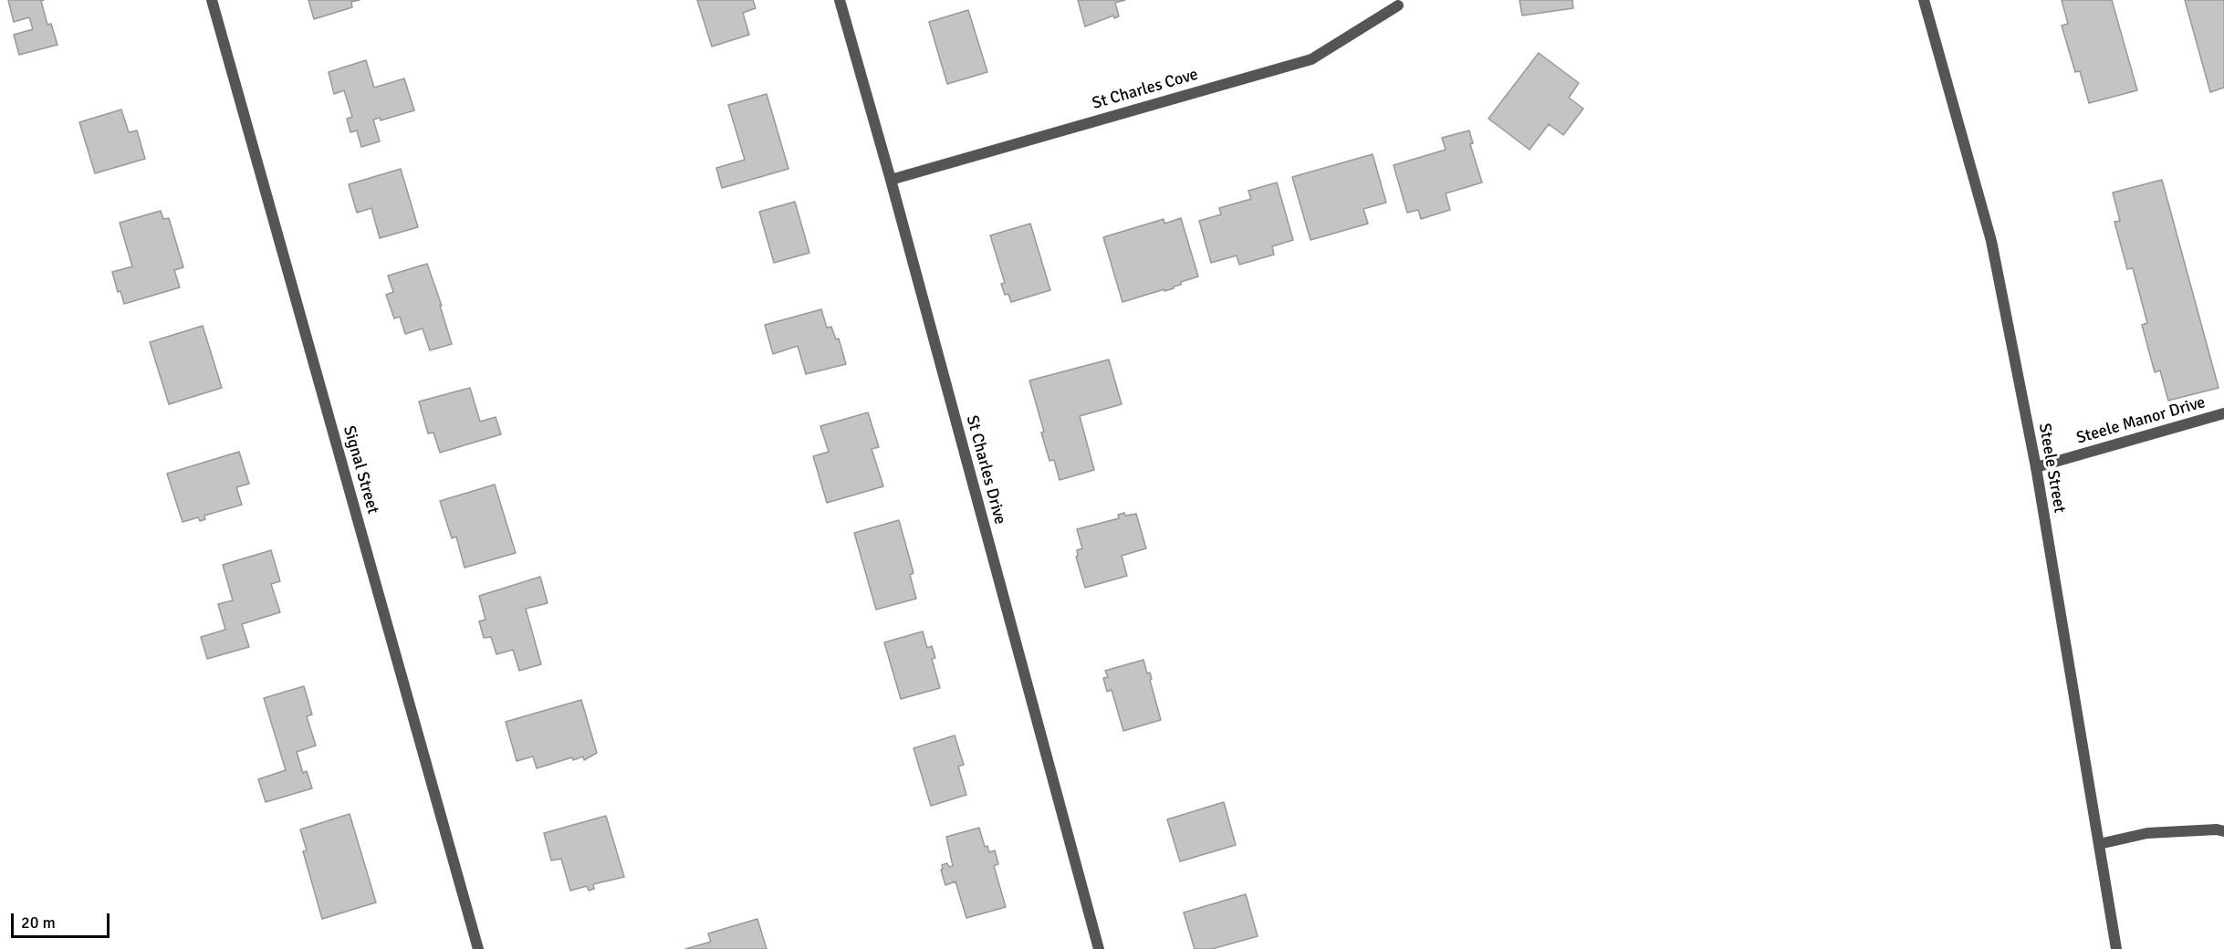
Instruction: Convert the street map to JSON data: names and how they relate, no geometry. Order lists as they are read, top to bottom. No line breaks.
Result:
{"streets":{"street":["St Charles Cove","Steele Manor Drive","Steele Street","Signal Street","St Charles Drive"]},"crossings":[["St Charles Cove","St Charles Drive"],["Steele Manor Drive","Steele Street"]],"scale_bar":"20 m"}
